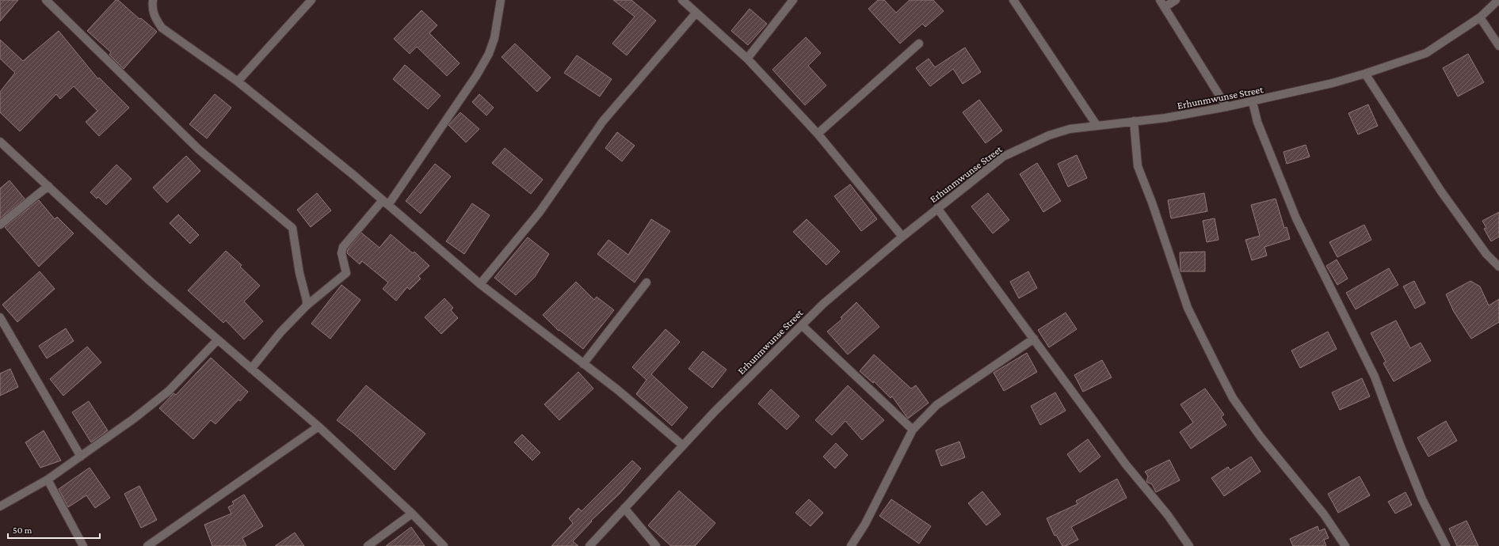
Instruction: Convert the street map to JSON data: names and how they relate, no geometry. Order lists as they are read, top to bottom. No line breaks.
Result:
{"streets":{"street":["Erhunmwunse Street"]},"scale_bar":"50 m"}
